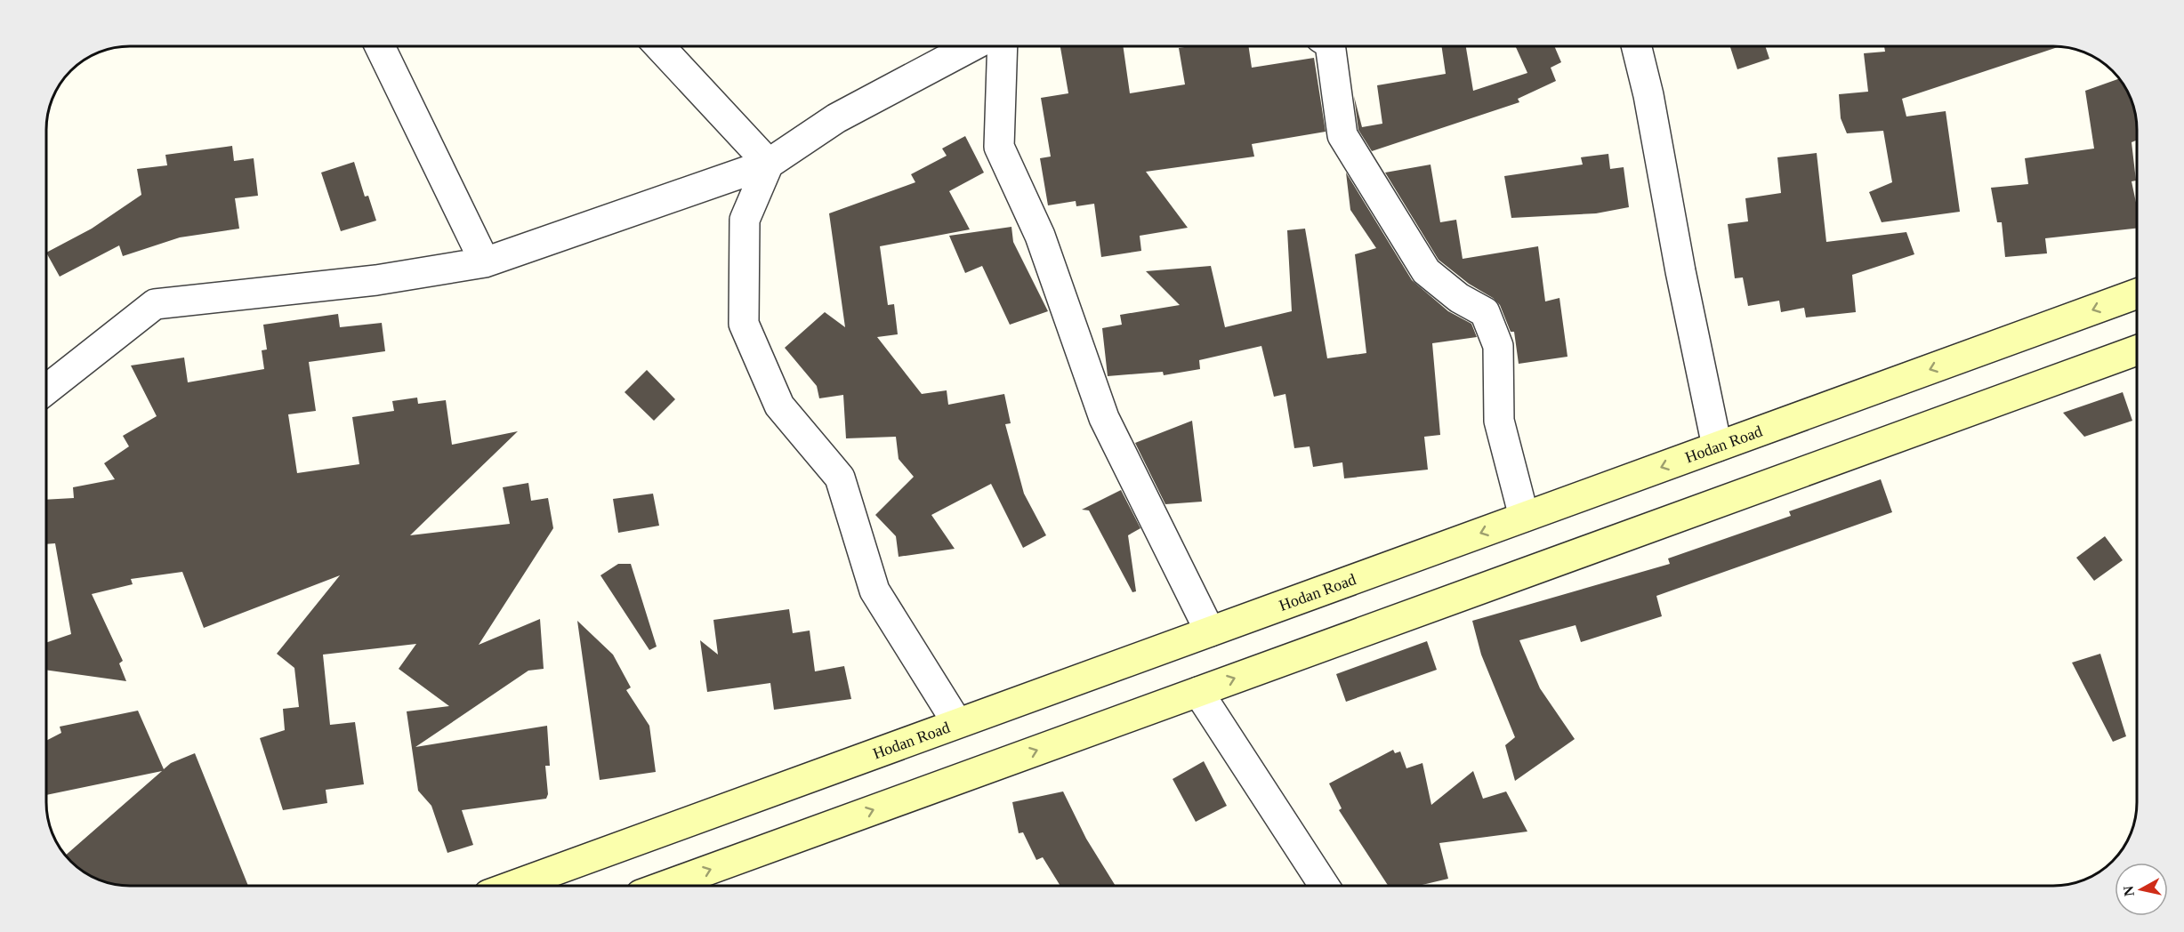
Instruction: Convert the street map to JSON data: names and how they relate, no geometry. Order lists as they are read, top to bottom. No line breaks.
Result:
{"streets":{"main road":["Hodan Road"]},"north":"left"}
